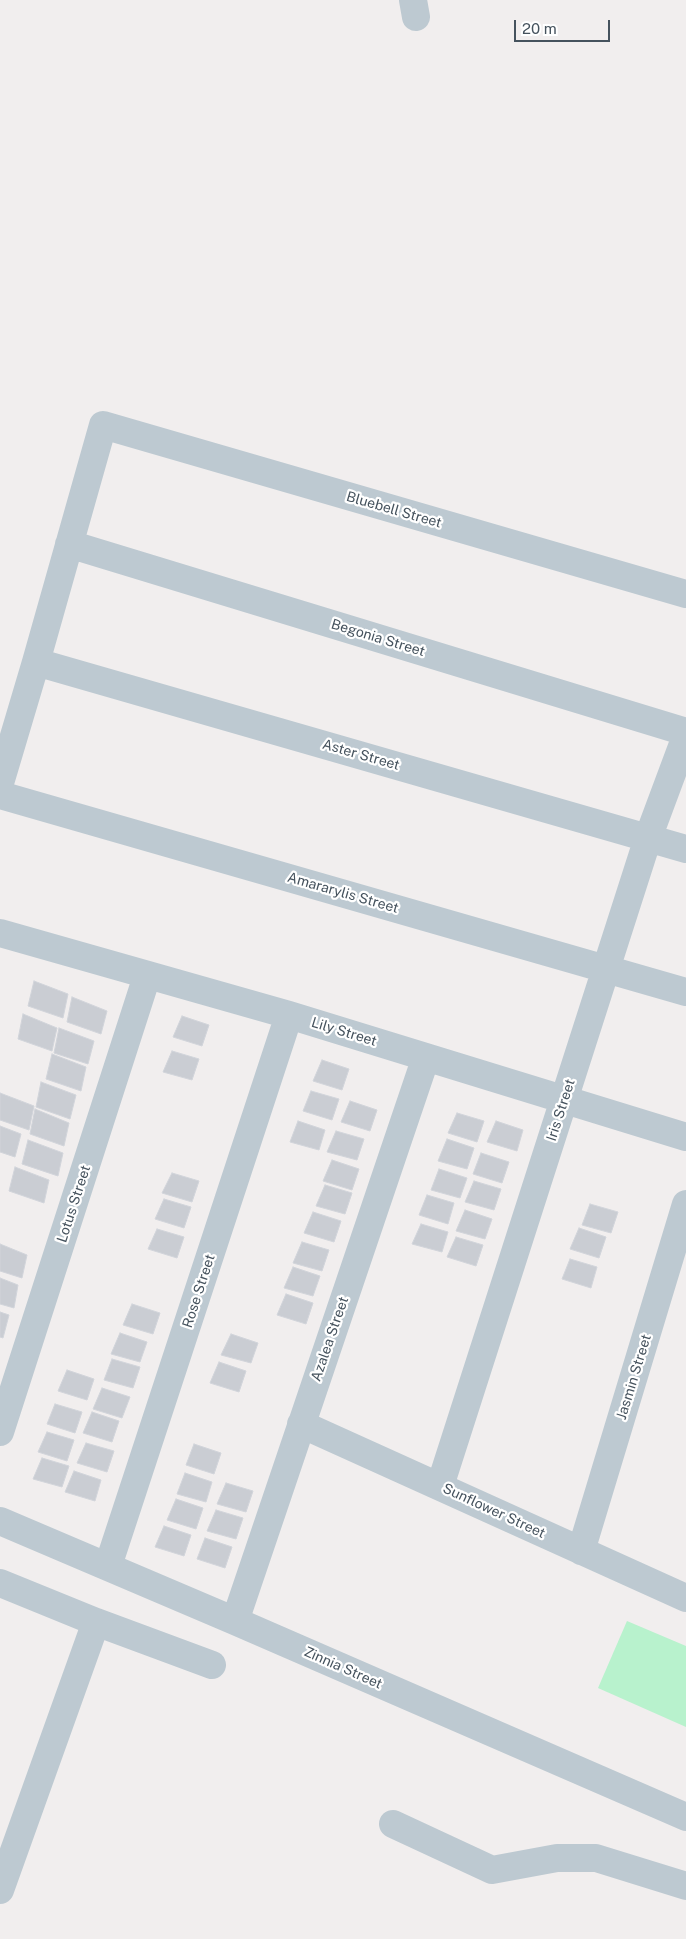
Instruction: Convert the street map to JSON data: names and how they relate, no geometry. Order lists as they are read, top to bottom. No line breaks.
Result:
{"streets":{"street":["Bluebell Street","Begonia Street","Aster Street","Amararylis Street","Lily Street","Iris Street","Lotus Street","Rose Street","Azalea Street","Jasmin Street","Sunflower Street","Zinnia Street"]},"crossings":[["Bluebell Street","Begonia Street"],["Begonia Street","Iris Street"],["Aster Street","Iris Street"],["Amararylis Street","Iris Street"],["Lily Street","Iris Street"],["Lily Street","Lotus Street"],["Lily Street","Rose Street"],["Lily Street","Azalea Street"],["Iris Street","Sunflower Street"],["Rose Street","Zinnia Street"],["Azalea Street","Sunflower Street"],["Azalea Street","Zinnia Street"],["Jasmin Street","Sunflower Street"]],"scale_bar":"20 m"}
